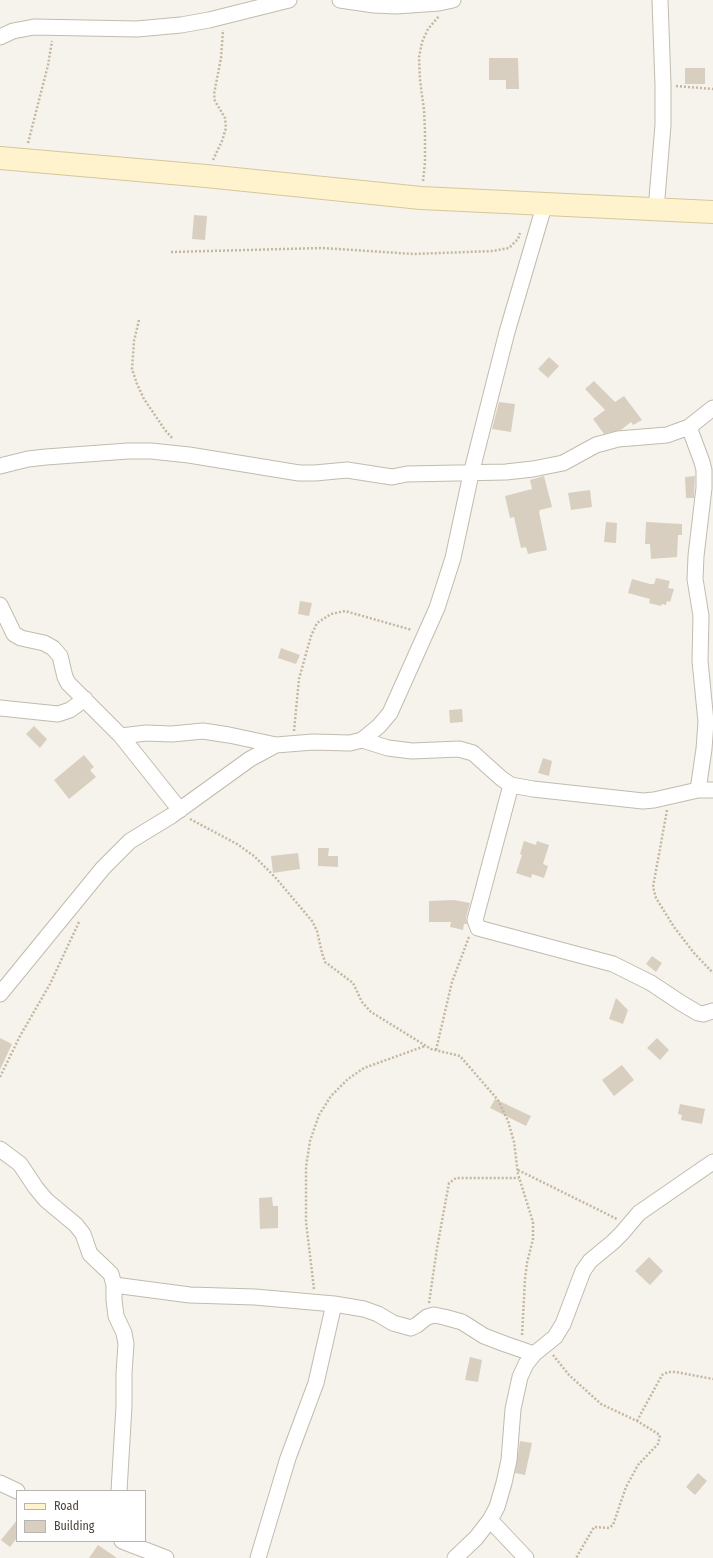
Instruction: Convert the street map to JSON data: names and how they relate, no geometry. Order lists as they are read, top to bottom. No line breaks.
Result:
{"legend":["Road","Building"]}
